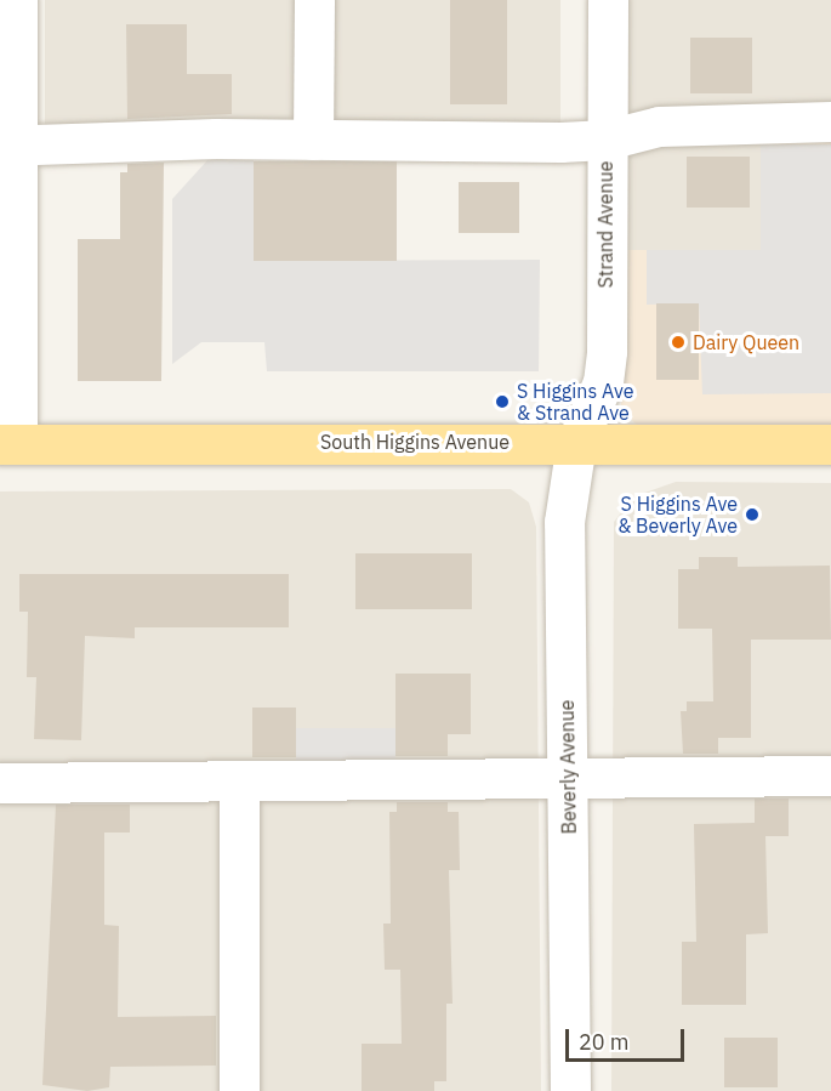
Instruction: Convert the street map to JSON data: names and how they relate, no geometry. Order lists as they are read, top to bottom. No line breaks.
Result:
{"streets":{"main road":["South Higgins Avenue"],"street":["Strand Avenue","Beverly Avenue"]},"crossings":[["Strand Avenue","South Higgins Avenue"],["Strand Avenue","Beverly Avenue"],["South Higgins Avenue","Beverly Avenue"]],"places":["Dairy Queen","S Higgins Ave & Strand Ave","S Higgins Ave & Beverly Ave"],"scale_bar":"20 m"}
